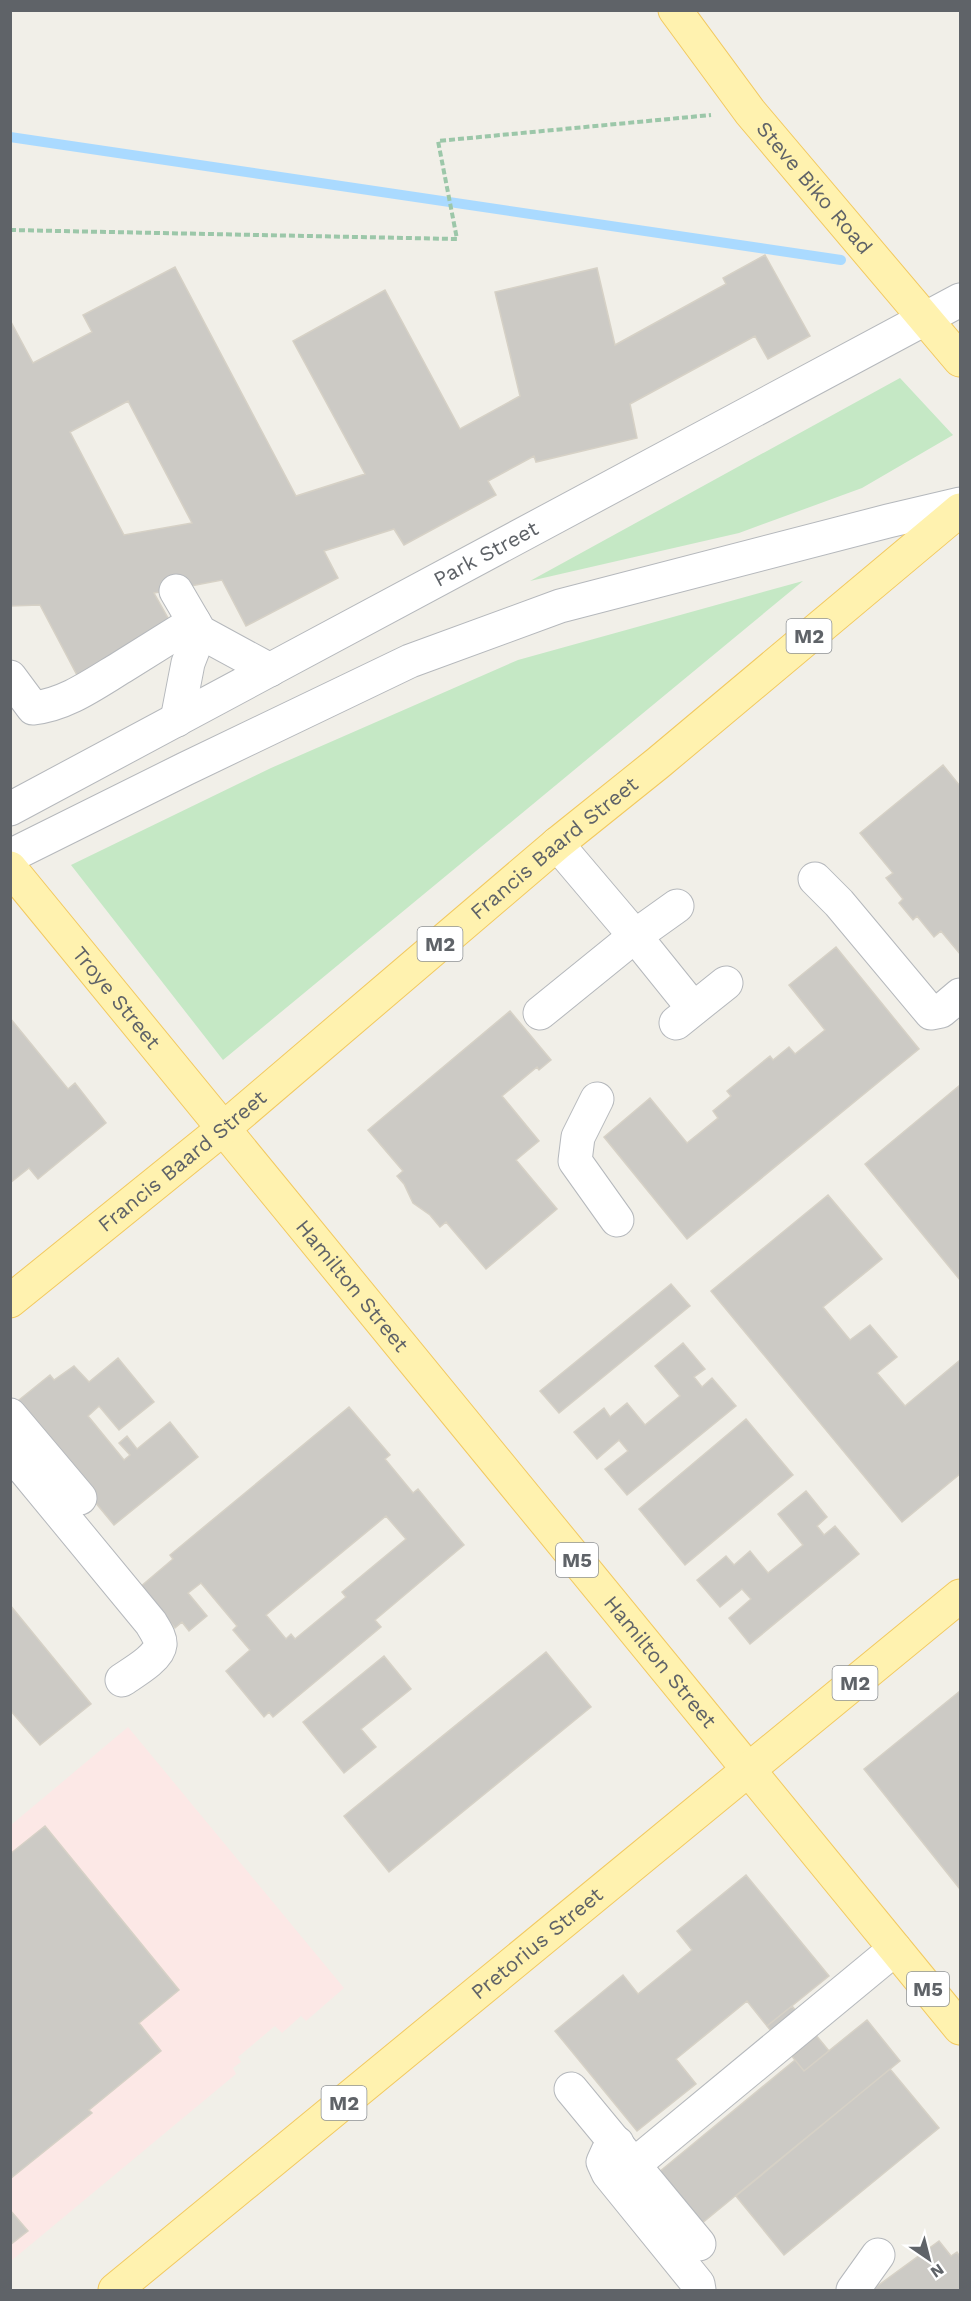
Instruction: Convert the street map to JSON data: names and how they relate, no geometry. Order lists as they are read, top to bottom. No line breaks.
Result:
{"streets":{"main road":["Steve Biko Road","M2","Francis Baard Street","Troye Street","Hamilton Street","M5","Pretorius Street"],"street":["Park Street"]},"crossings":[["Steve Biko Road","Park Street"],["Francis Baard Street","Troye Street"],["Francis Baard Street","Hamilton Street"],["Troye Street","Hamilton Street"],["Hamilton Street","Pretorius Street"]],"north":"bottom right"}
